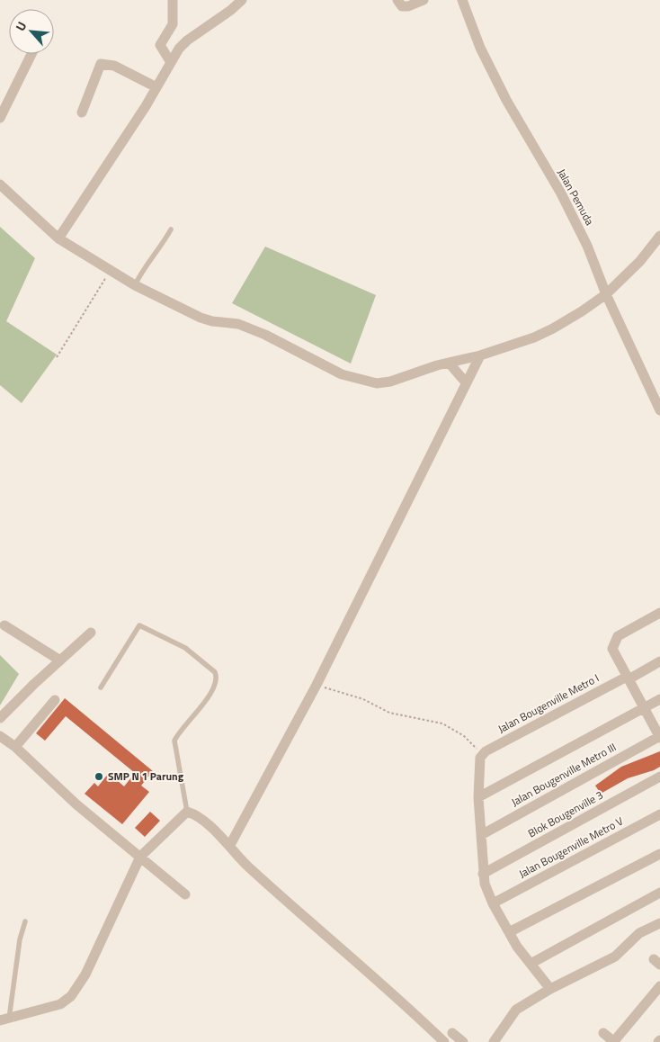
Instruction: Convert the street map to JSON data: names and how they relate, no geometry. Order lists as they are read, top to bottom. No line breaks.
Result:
{"streets":{"street":["Jalan Pemuda","Jalan Bougenville Metro I","Jalan Bougenville Metro III","Blok Bougenville 3","Jalan Bougenville Metro V"]},"places":["SMP N 1 Parung"],"north":"top left"}
